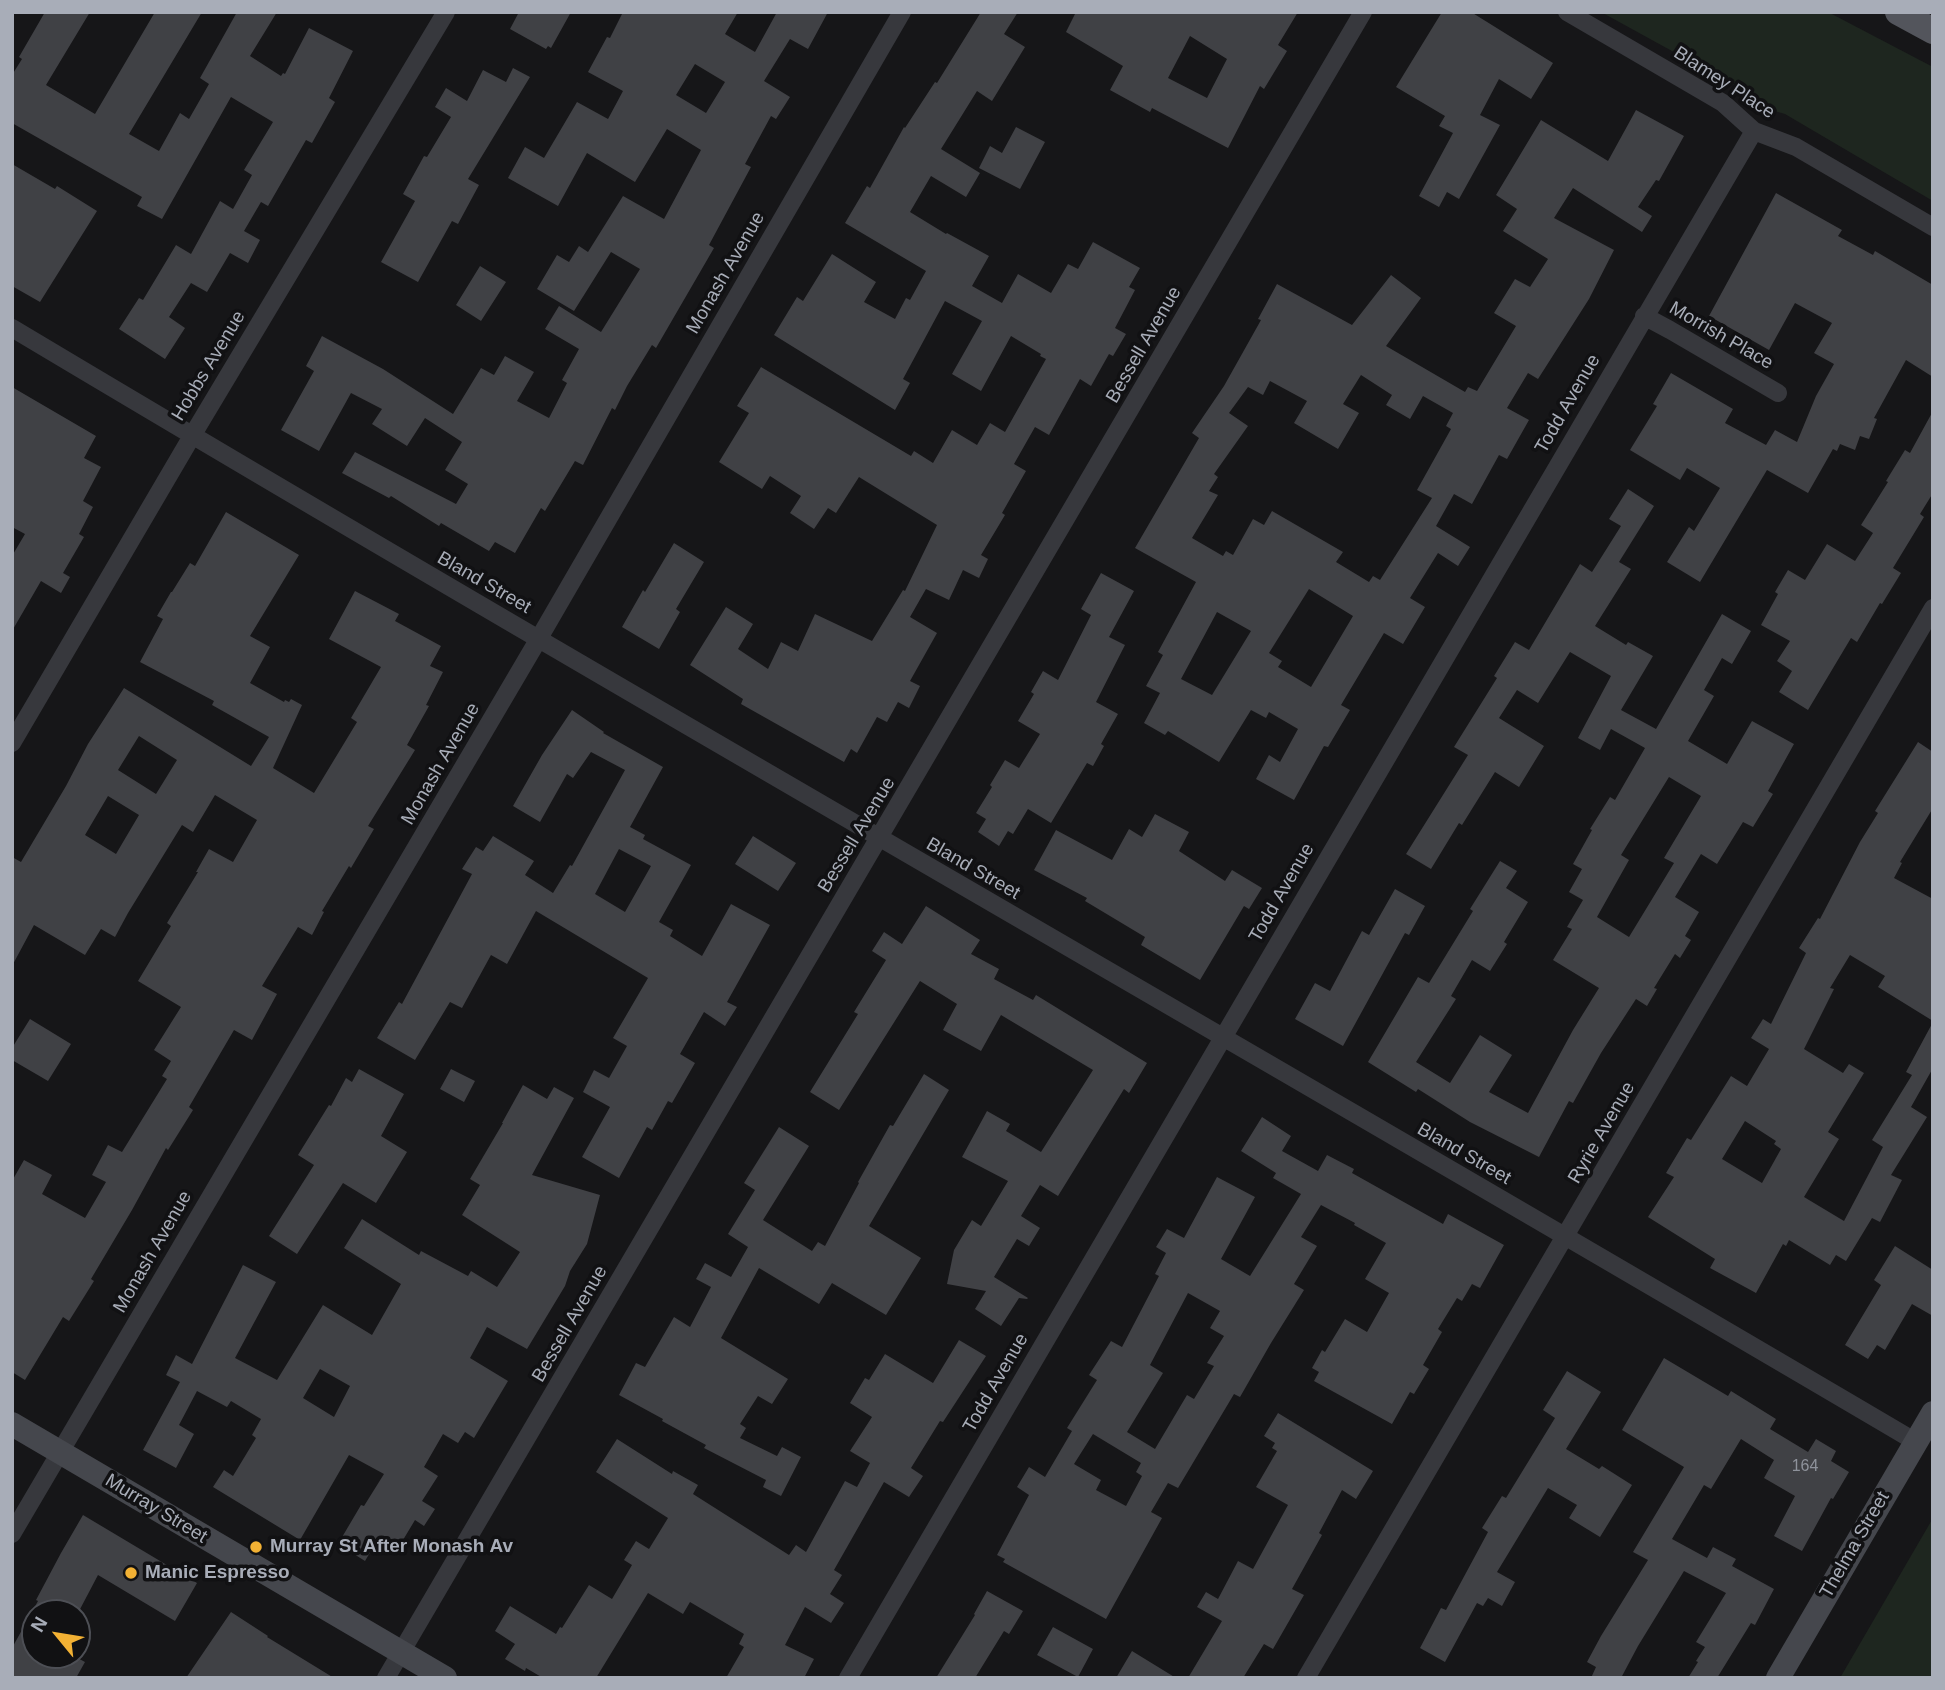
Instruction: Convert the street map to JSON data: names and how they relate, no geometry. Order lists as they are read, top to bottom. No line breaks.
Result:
{"streets":{"main road":["Murray Street","Thelma Street"],"street":["Blamey Place","Monash Avenue","Morrish Place","Bessell Avenue","Hobbs Avenue","Todd Avenue","Bland Street","Ryrie Avenue"]},"crossings":[["Blamey Place","Todd Avenue"],["Monash Avenue","Bland Street"],["Monash Avenue","Murray Street"],["Morrish Place","Todd Avenue"],["Bessell Avenue","Bland Street"],["Bessell Avenue","Murray Street"],["Hobbs Avenue","Bland Street"],["Todd Avenue","Bland Street"],["Bland Street","Ryrie Avenue"],["Bland Street","Thelma Street"]],"places":["Murray St After Monash Av","Manic Espresso"],"house_numbers":["164"],"north":"top left"}
